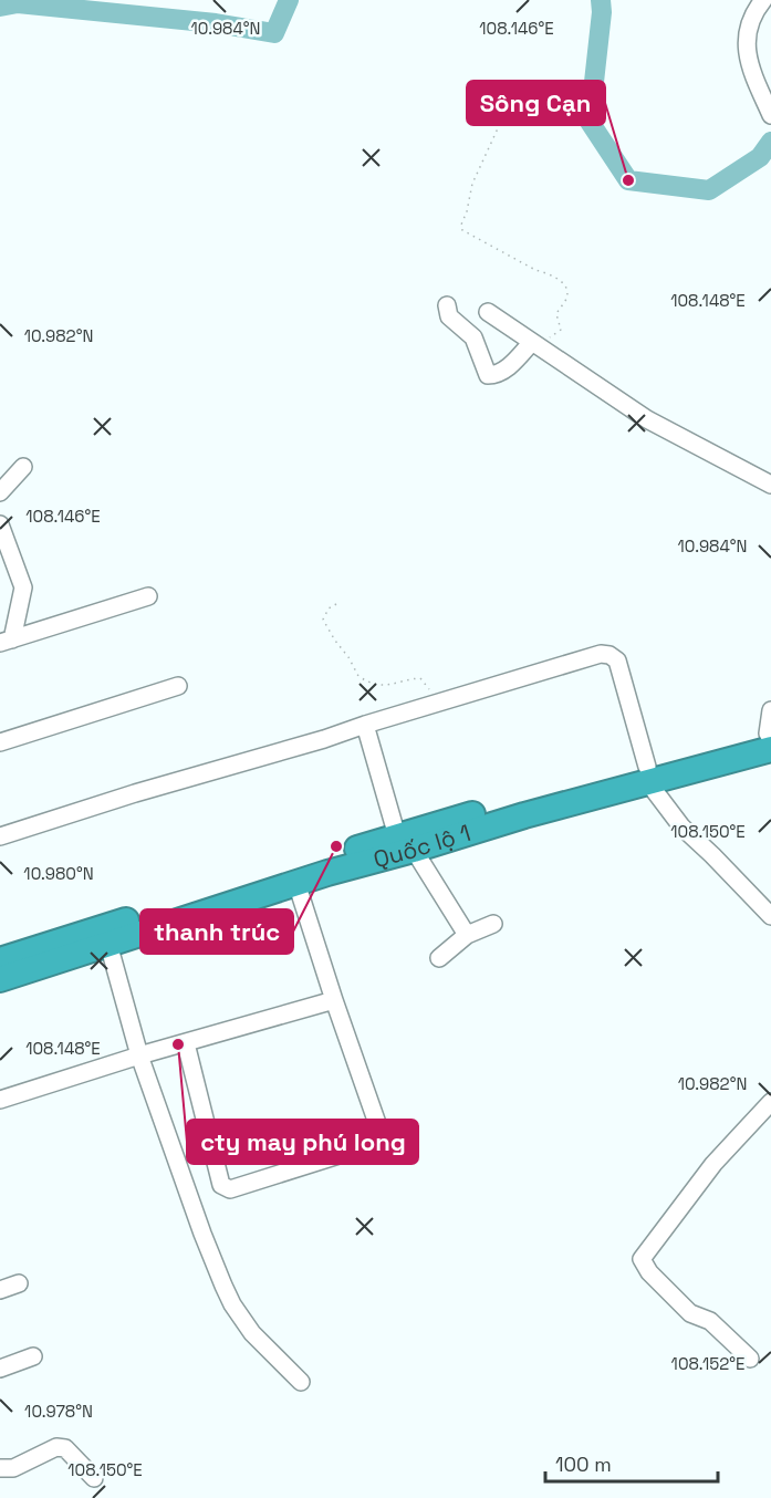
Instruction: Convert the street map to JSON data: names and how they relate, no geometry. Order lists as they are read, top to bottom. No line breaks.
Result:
{"streets":{"highway":["Quốc lộ 1"]},"places":["Sông Cạn","thanh trúc","cty may phú long"],"scale_bar":"100 m","coordinates":["10.984°N","108.146°E","108.148°E","10.982°N","108.150°E","10.980°N","108.152°E","10.978°N"]}
